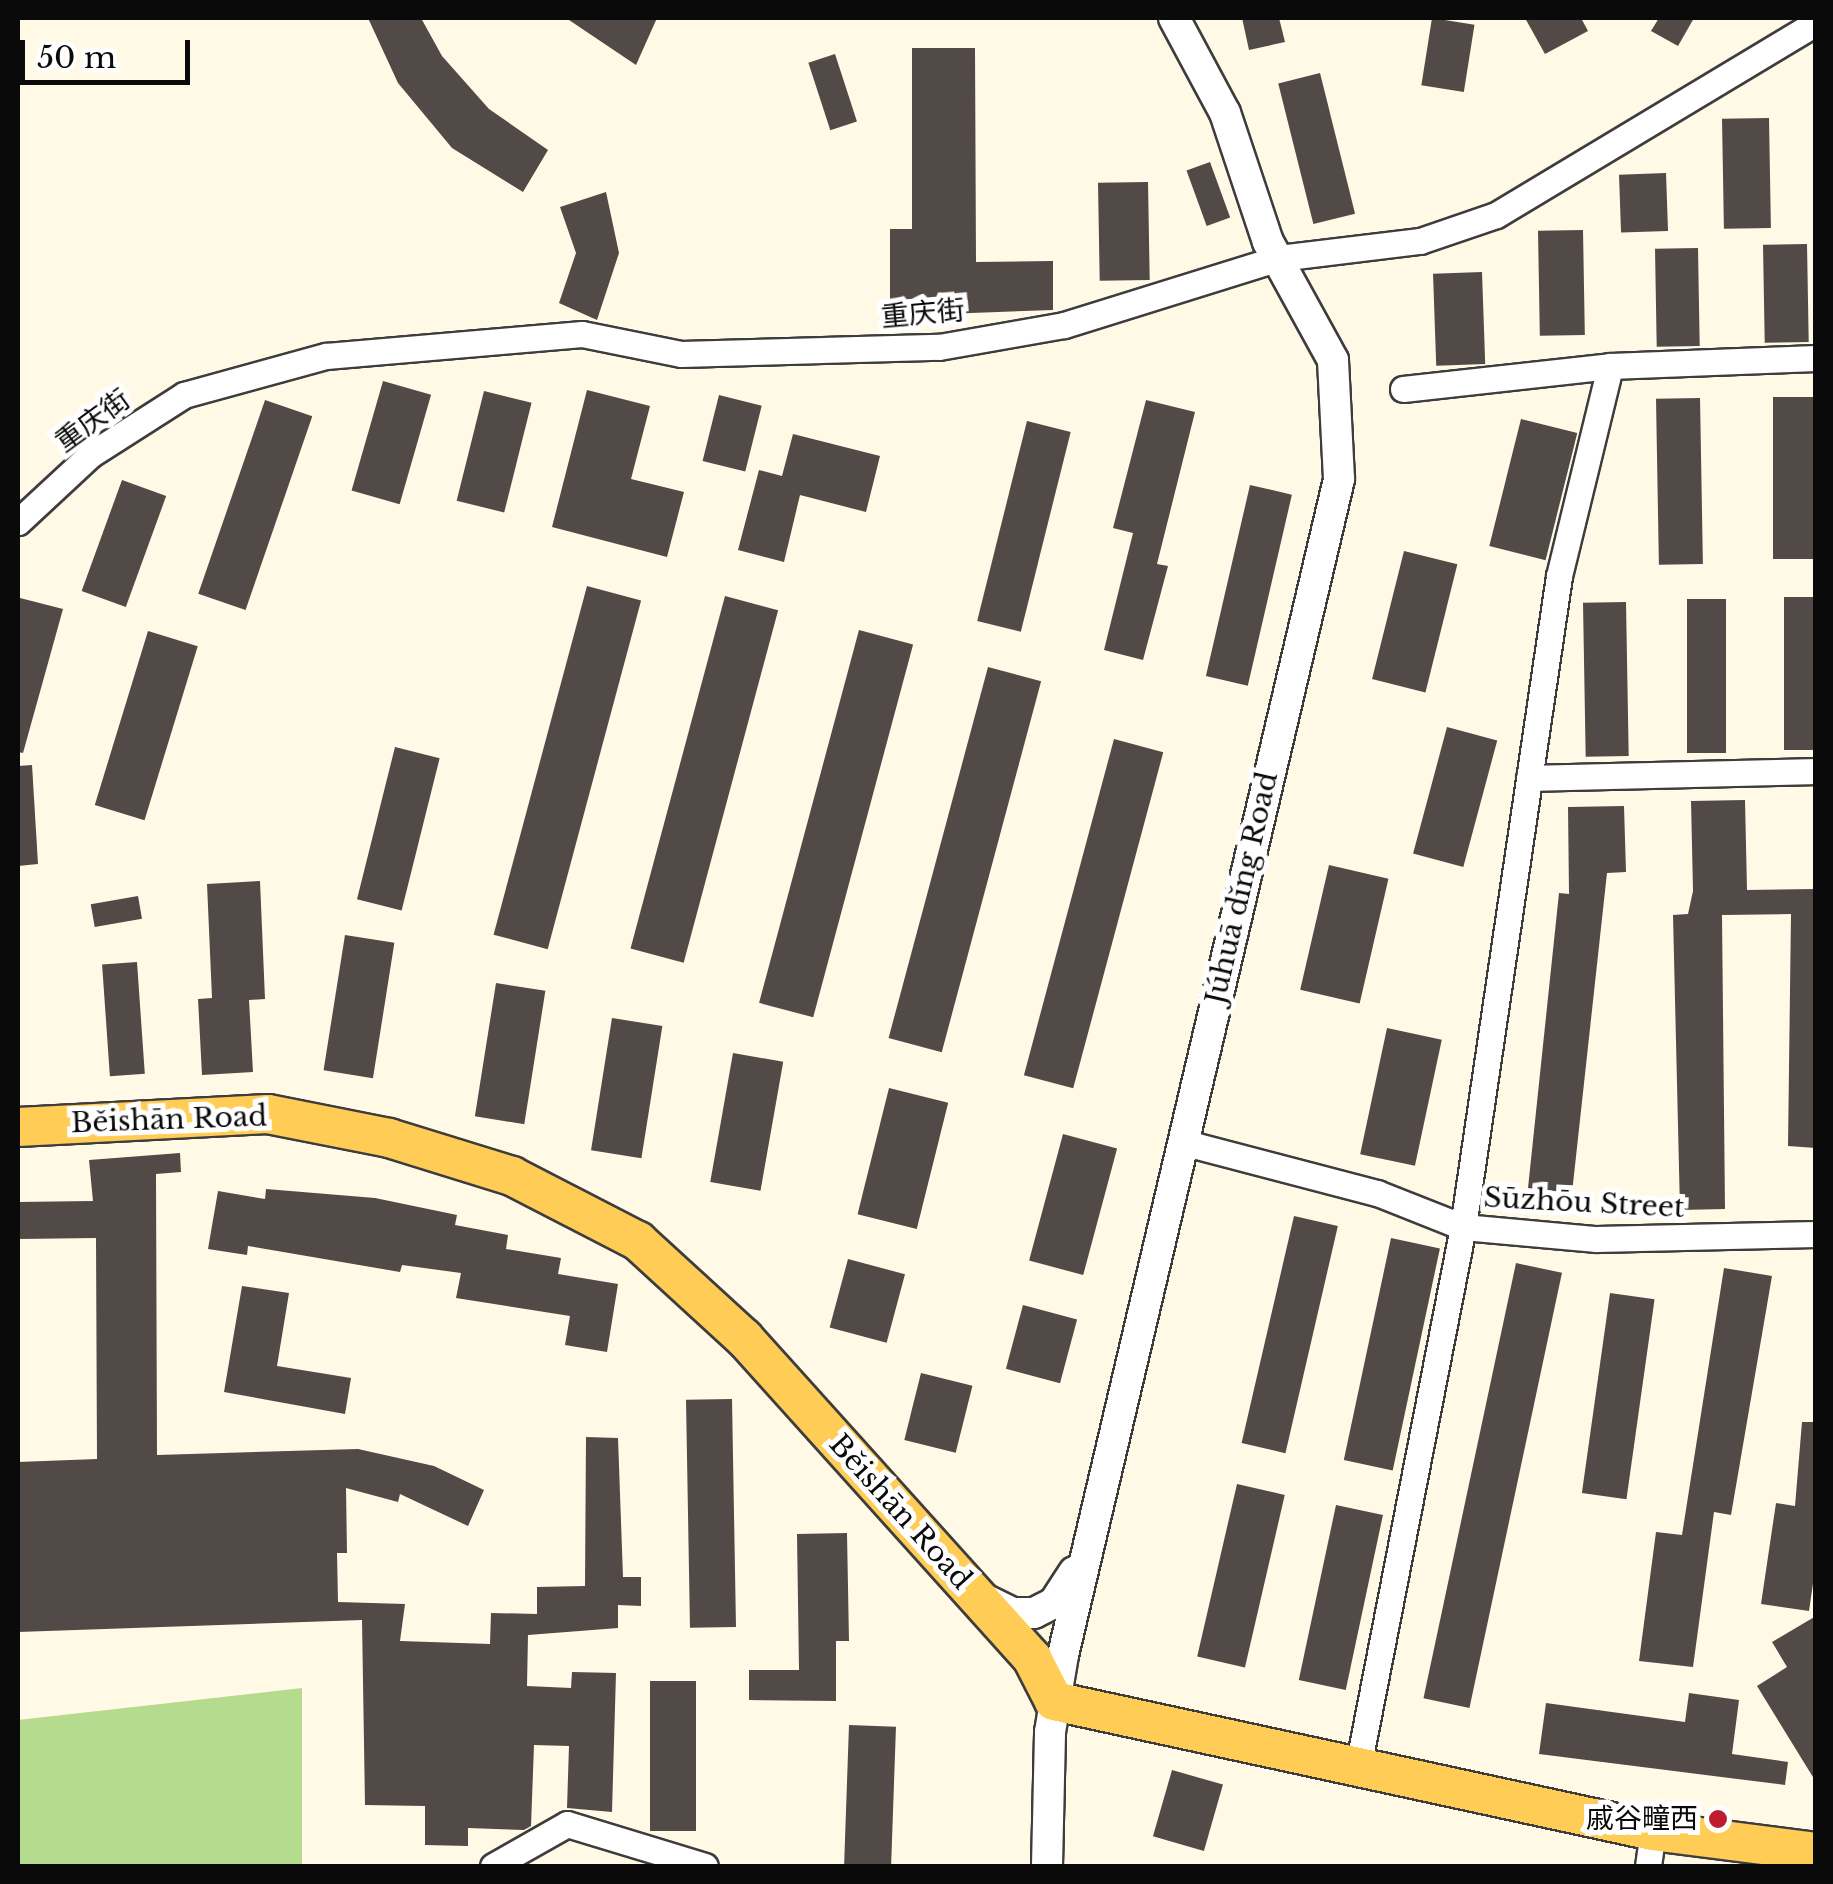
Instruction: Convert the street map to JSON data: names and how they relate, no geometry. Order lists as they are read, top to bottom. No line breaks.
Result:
{"streets":{"main road":["Běishān Road"],"street":["重庆街","Júhuā dǐng Road","Sūzhōu Street"]},"crossings":[["重庆街","Júhuā dǐng Road"],["Júhuā dǐng Road","Běishān Road"],["Júhuā dǐng Road","Sūzhōu Street"]],"places":["戚谷疃西"],"scale_bar":"50 m"}
